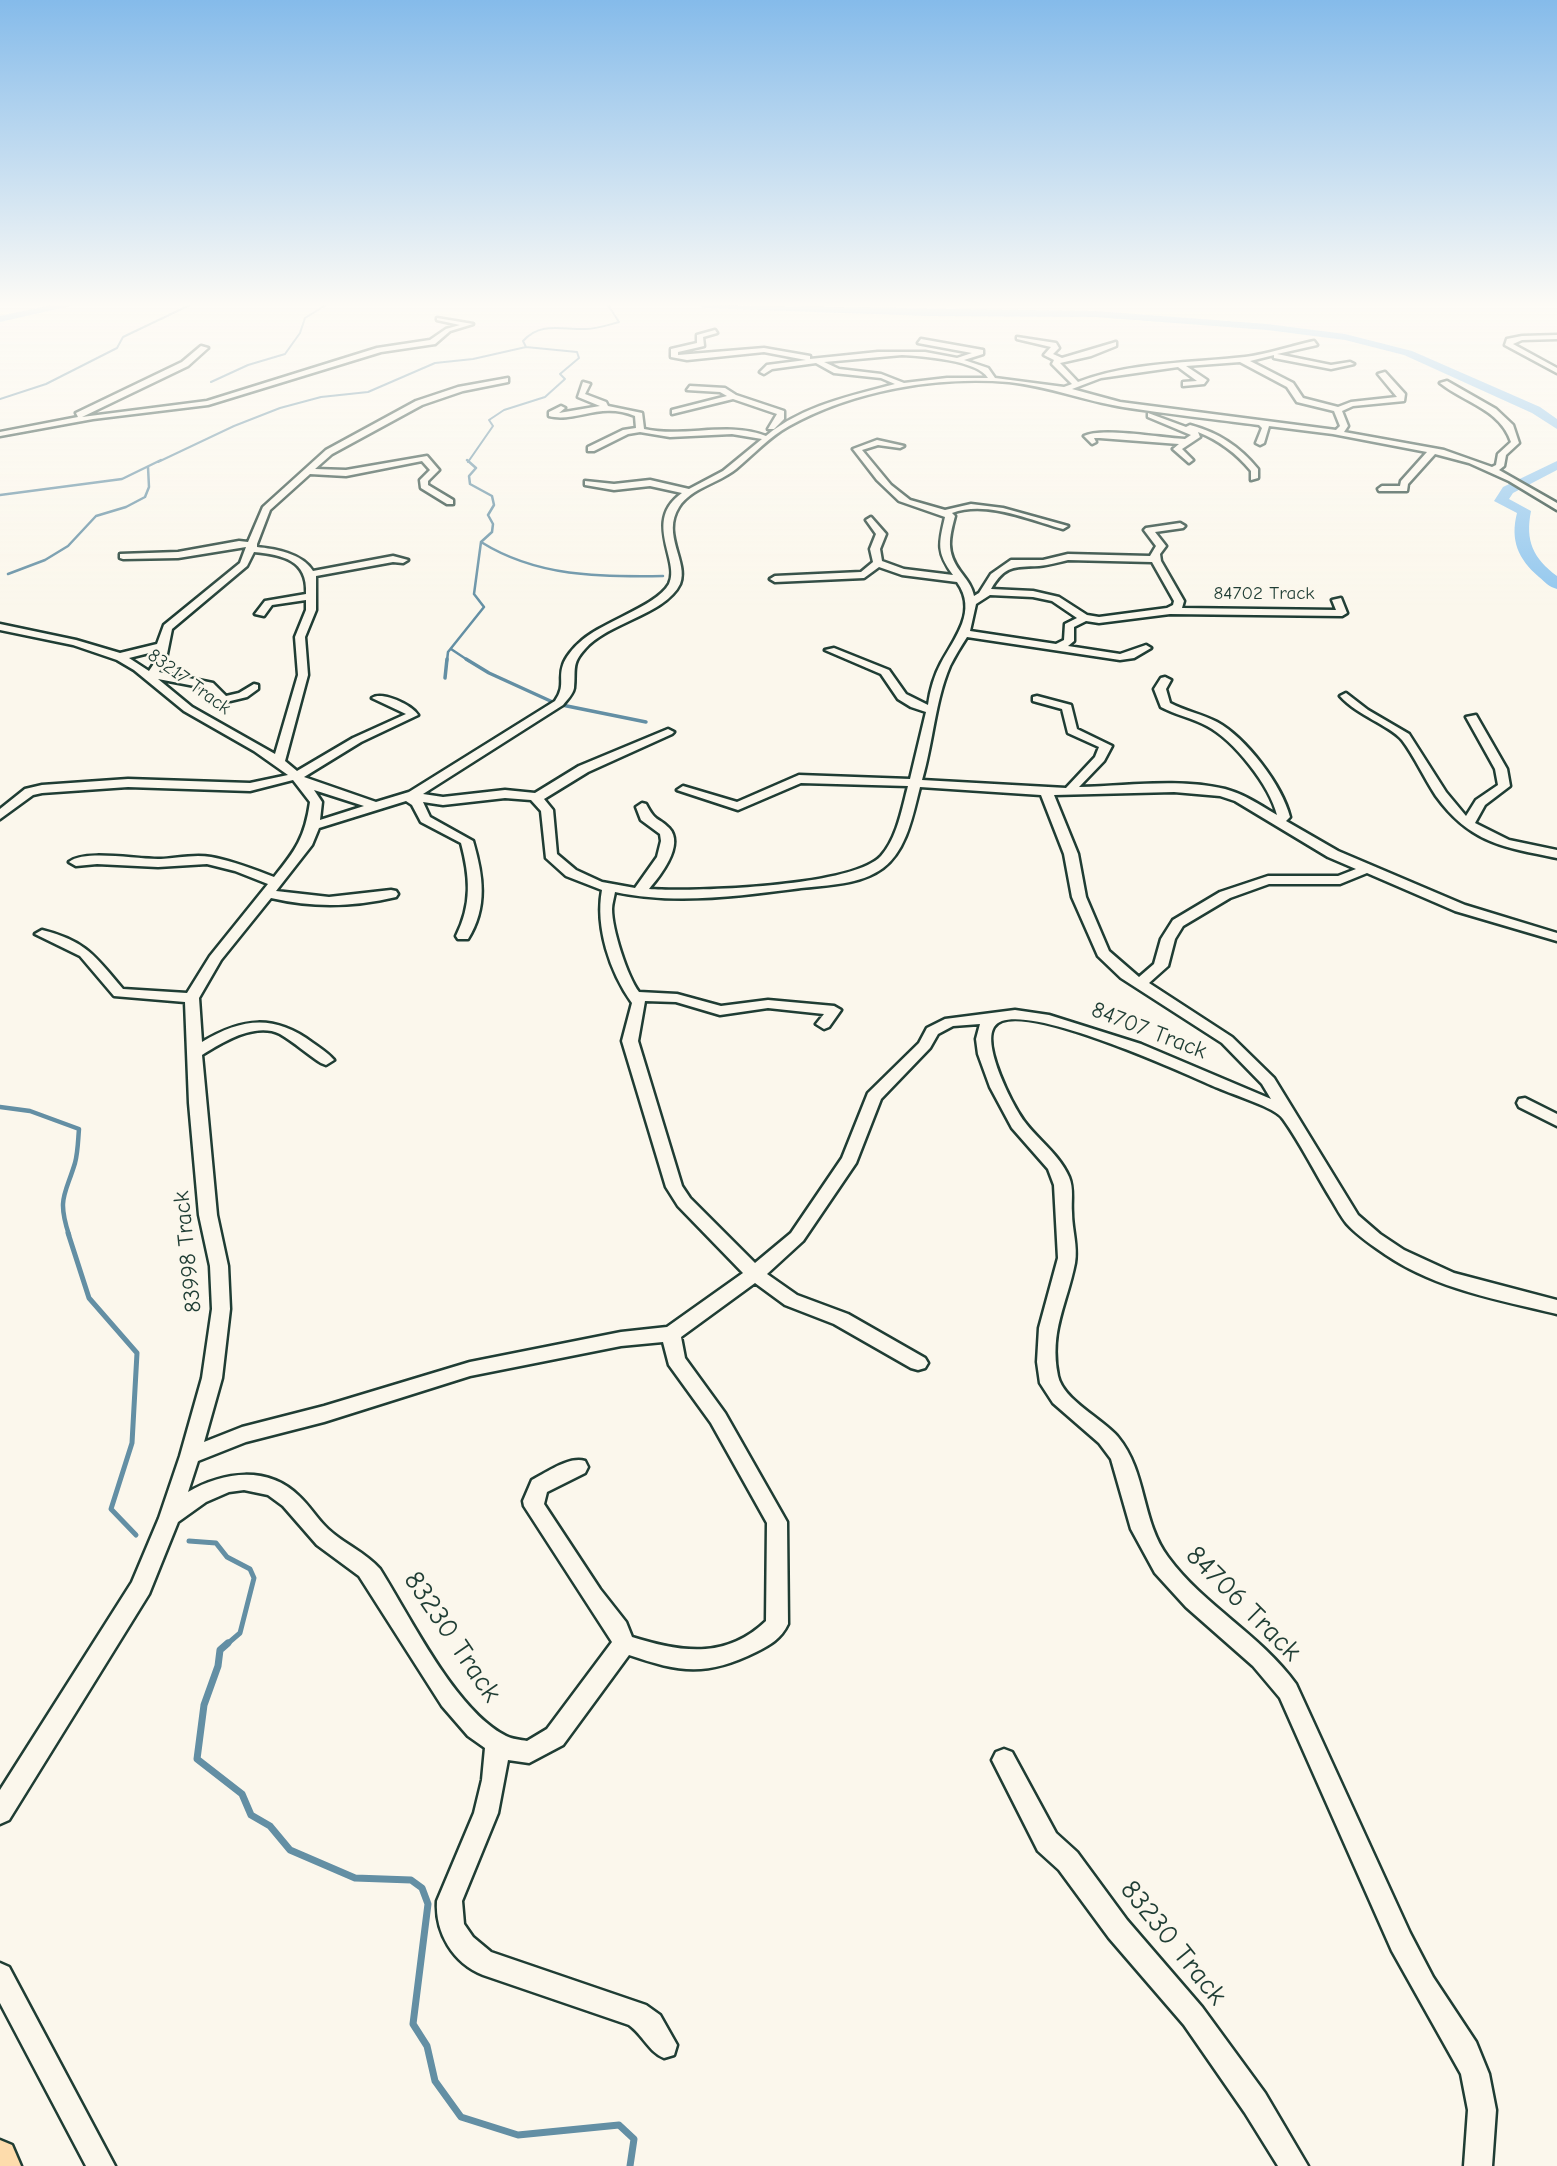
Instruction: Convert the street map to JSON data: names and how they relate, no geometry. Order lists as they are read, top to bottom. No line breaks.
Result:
{"streets":{"street":["84702 Track","83217 Track","84707 Track","83998 Track","84706 Track","83230 Track"]},"crossings":[["84707 Track","84706 Track"],["83998 Track","83230 Track"]]}
